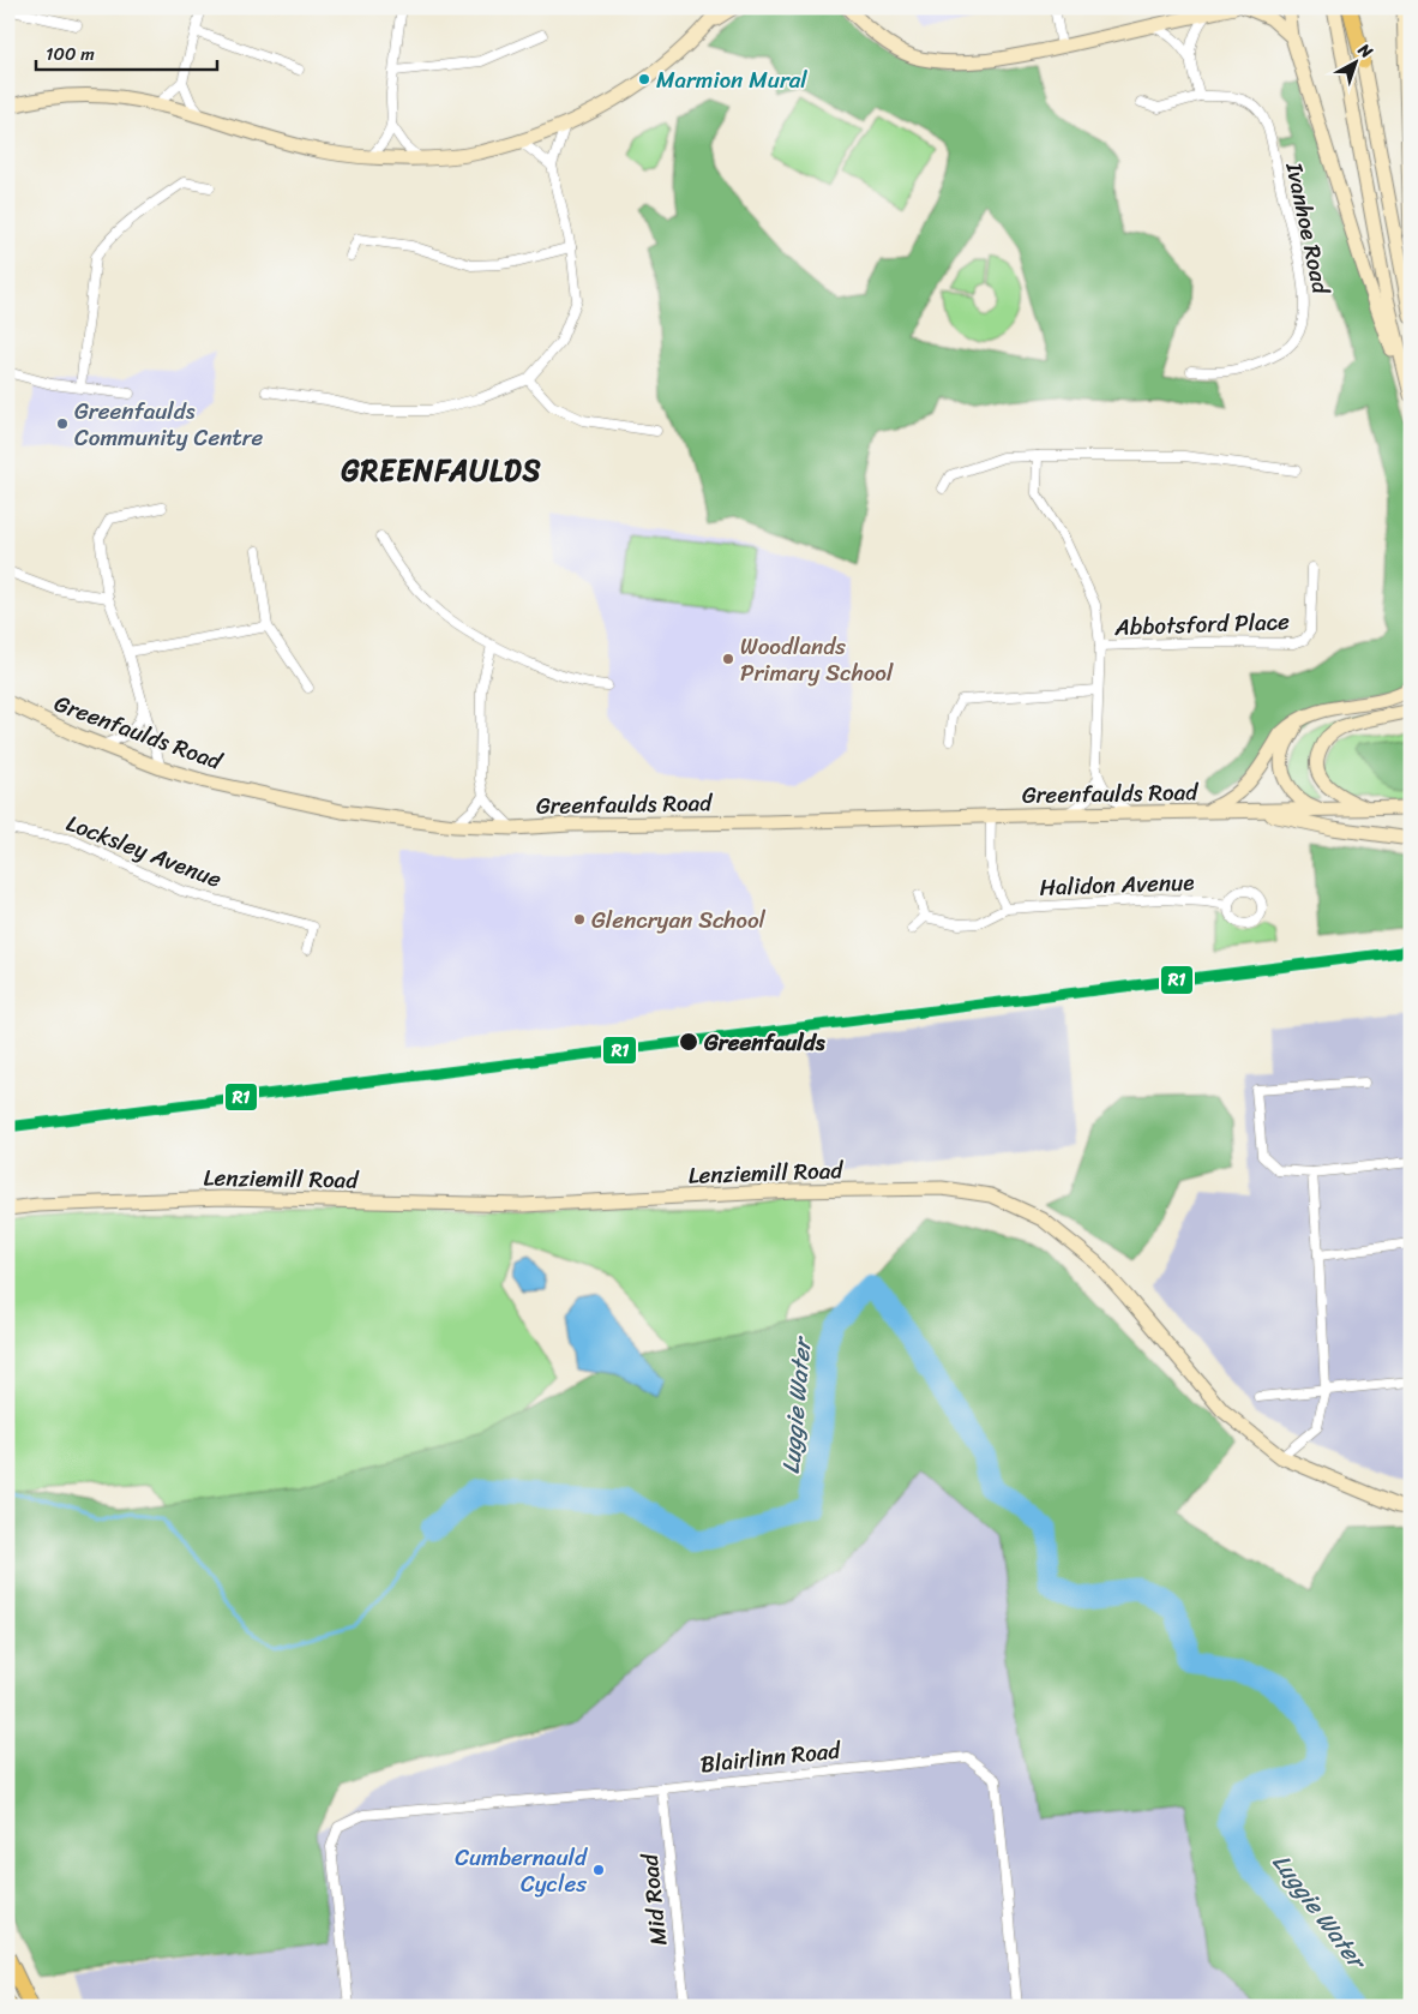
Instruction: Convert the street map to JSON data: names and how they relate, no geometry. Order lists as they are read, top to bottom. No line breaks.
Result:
{"streets":{"main road":["Greenfaulds Road","Lenziemill Road"],"street":["Ivanhoe Road","Abbotsford Place","Locksley Avenue","Halidon Avenue","Blairlinn Road","Mid Road"]},"crossings":[["Blairlinn Road","Mid Road"]],"districts":["GREENFAULDS"],"water":["Luggie Water"],"places":["Marmion Mural","Greenfaulds Community Centre","Woodlands Primary School","Glencryan School","Greenfaulds","Cumbernauld Cycles"],"lines":["transit line R1"],"scale_bar":"100 m","north":"top right"}
